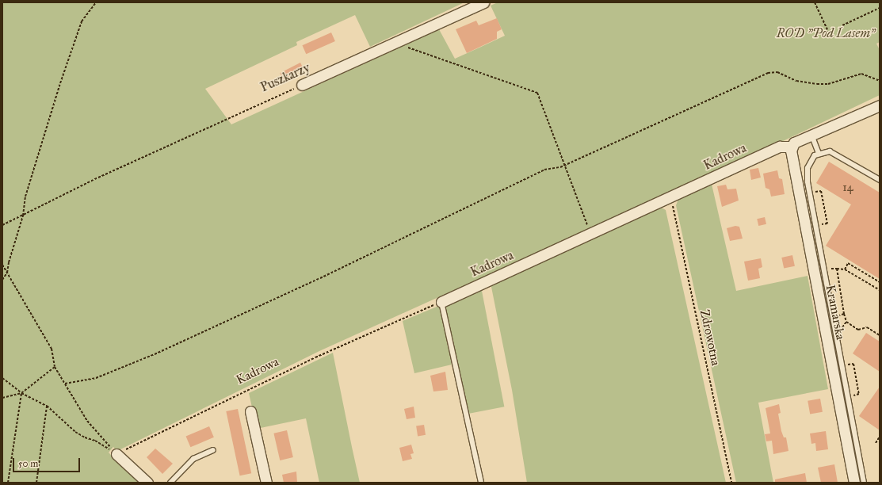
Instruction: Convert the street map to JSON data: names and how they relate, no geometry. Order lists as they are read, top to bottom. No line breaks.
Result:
{"streets":{"street":["Puszkarzy","Kadrowa","Kramarska"],"path":["Zdrowotna"]},"crossings":[["Kadrowa","Kramarska"],["Kadrowa","Zdrowotna"]],"parks":["ROD \"Pod Lasem\""],"house_numbers":["14"],"scale_bar":"50 m"}
